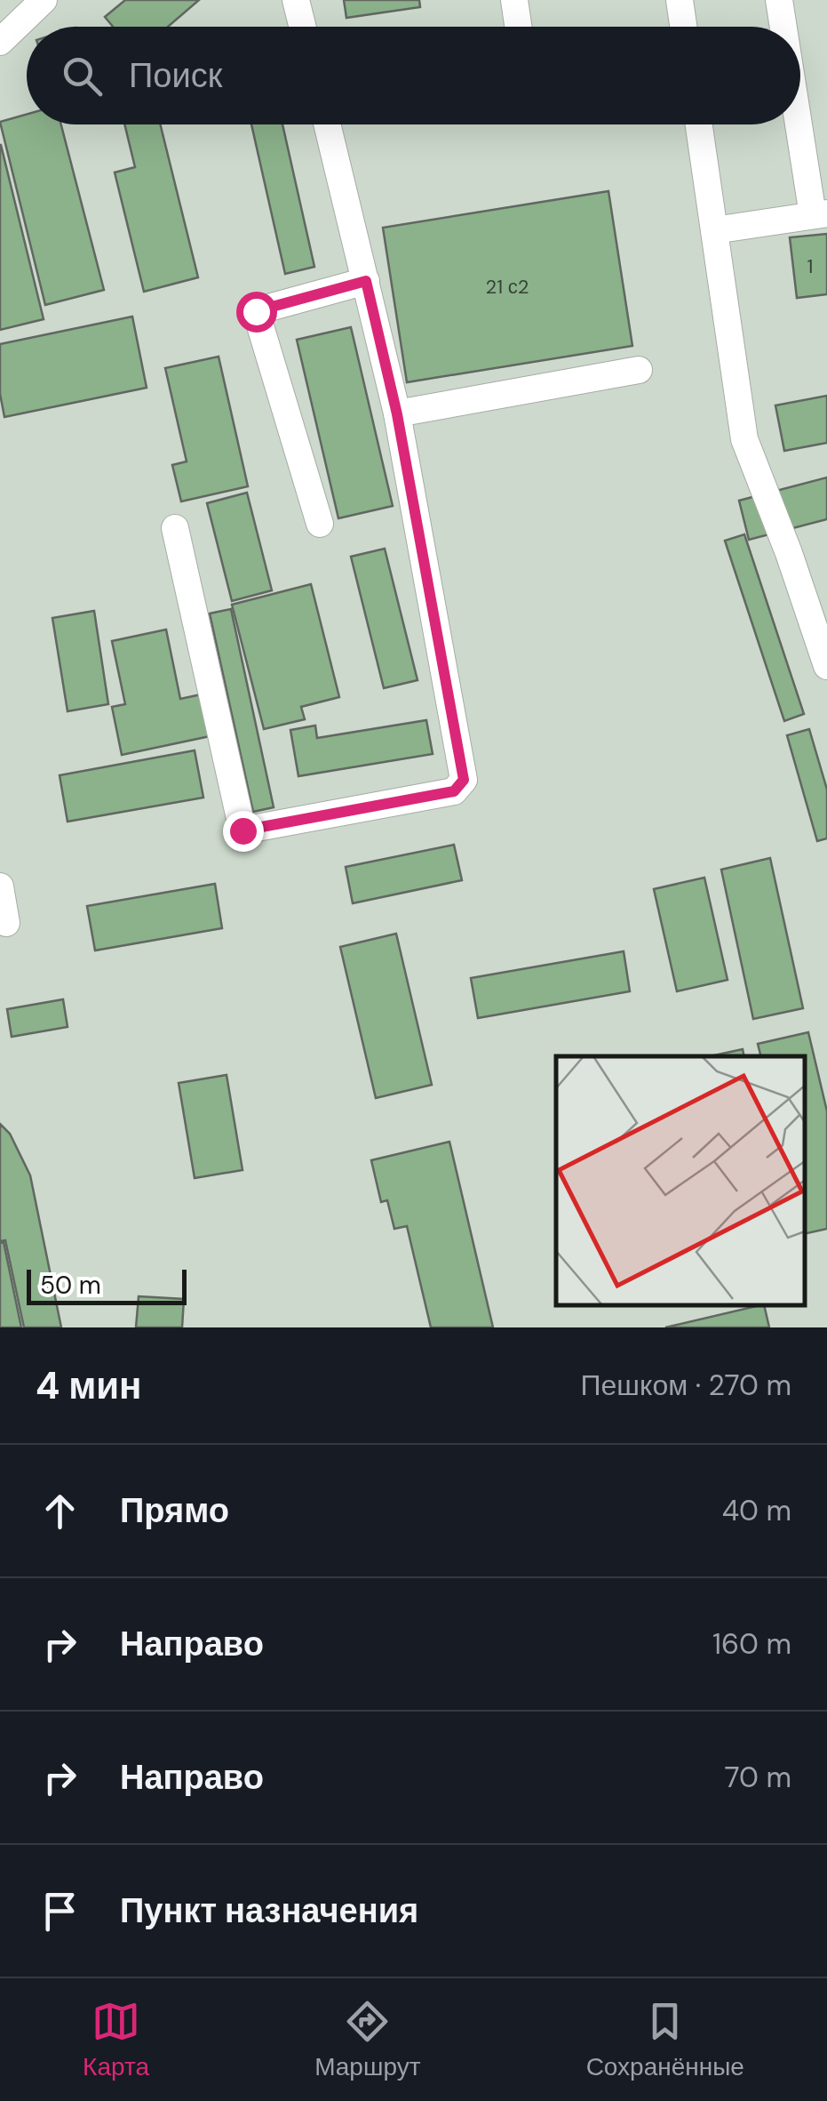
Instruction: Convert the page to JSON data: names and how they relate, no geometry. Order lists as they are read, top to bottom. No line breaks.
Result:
{"house_numbers":["1","21 с2"],"scale_bar":"50 m","page":{"search":"Поиск","scale":"50 m","heading":["4 мин","Пешком · 270 m"],"list":[["Прямо","40 m"],["Направо","160 m"],["Направо","70 m"],"Пункт назначения"],"nav":["Карта","Маршрут","Сохранённые"]}}
